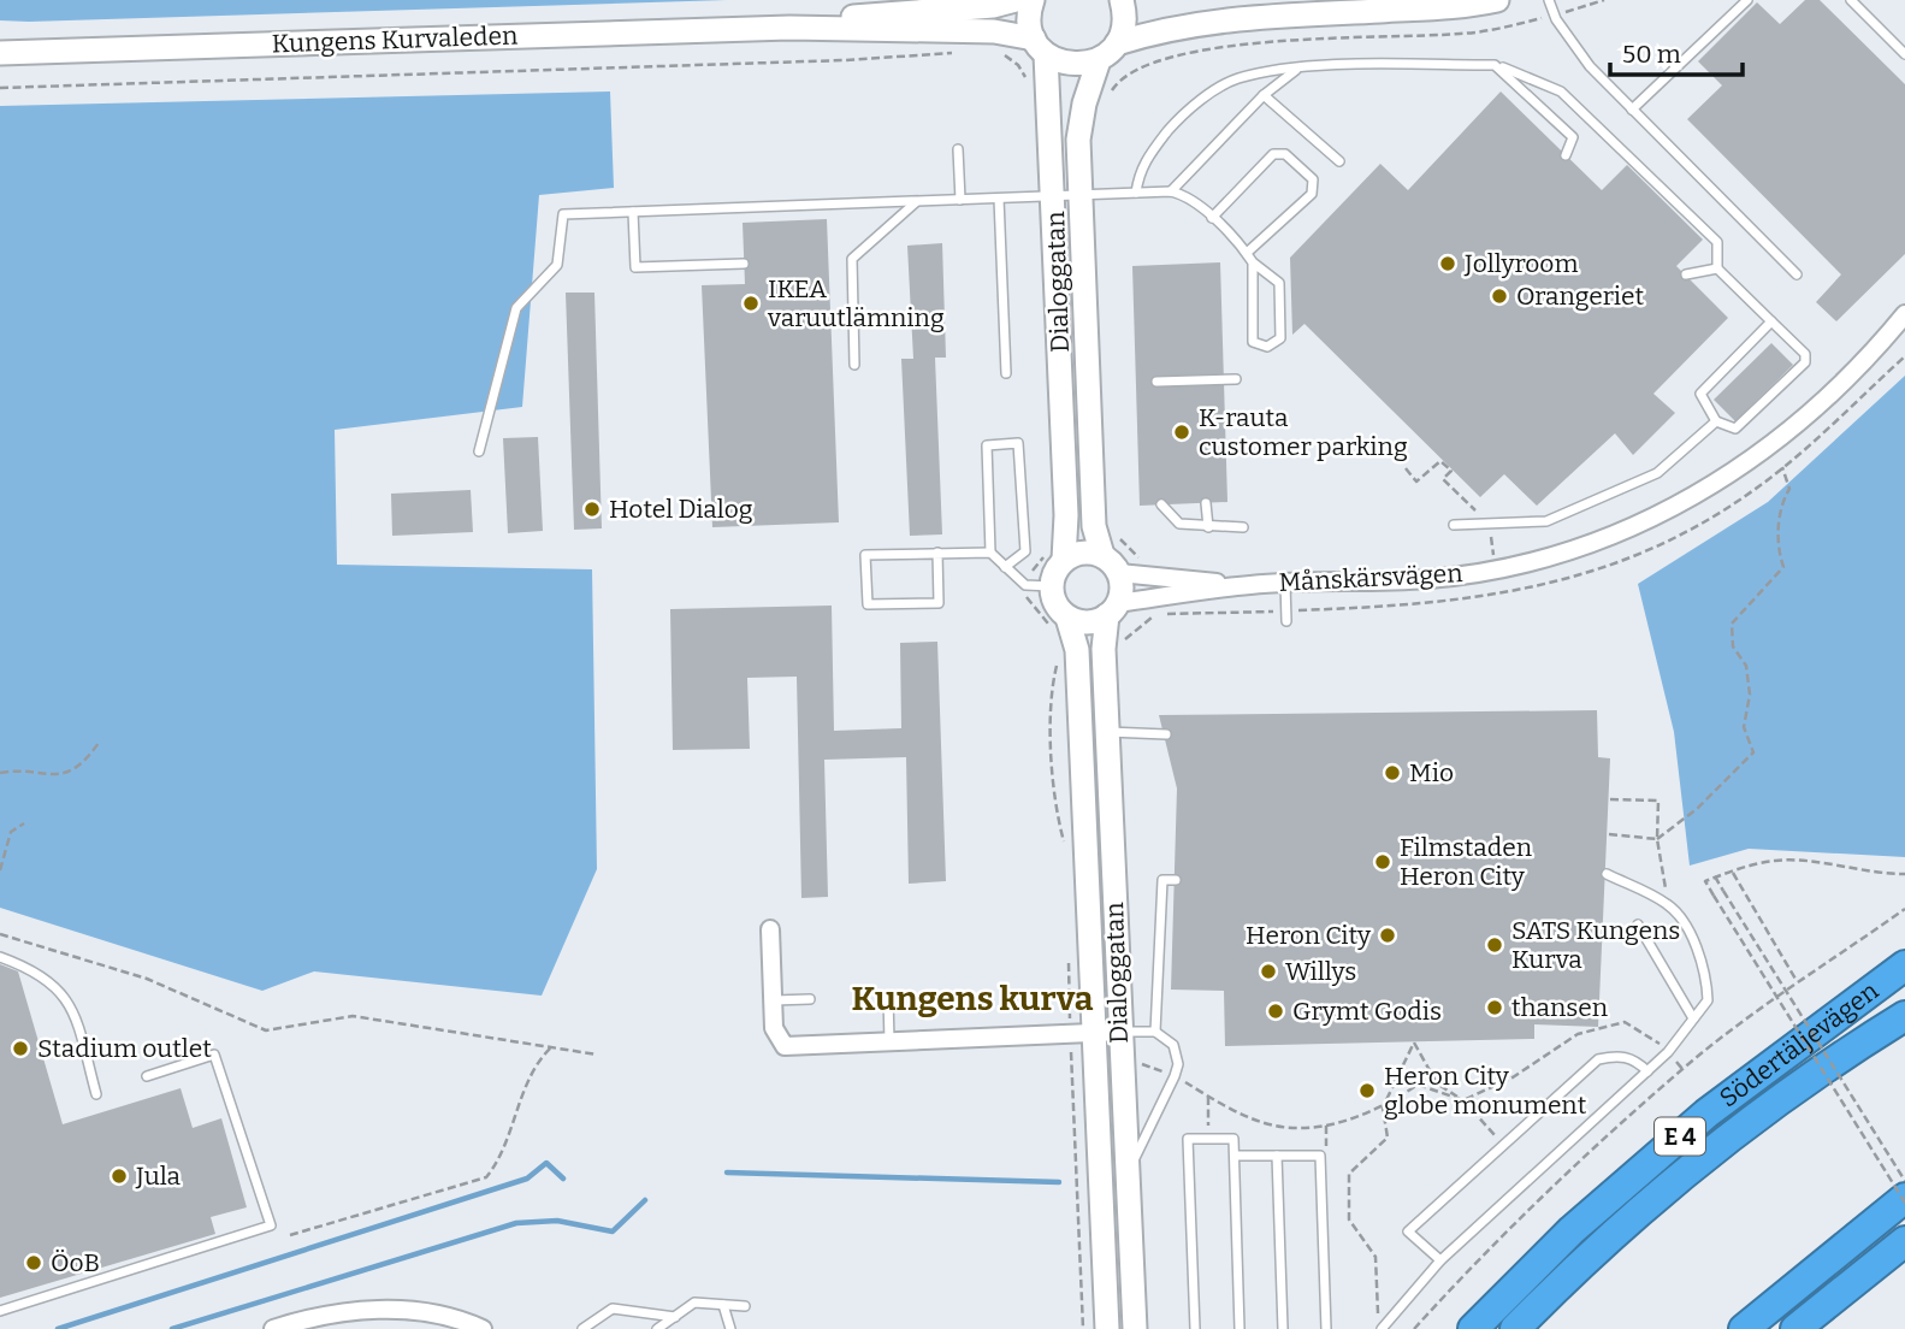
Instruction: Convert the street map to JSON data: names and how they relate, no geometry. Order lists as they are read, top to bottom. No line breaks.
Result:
{"streets":{"highway":["Södertäljevägen","E 4"],"street":["Kungens Kurvaleden","Dialoggatan","Månskärsvägen"]},"crossings":[["Kungens Kurvaleden","Dialoggatan"],["Dialoggatan","Månskärsvägen"]],"districts":["Kungens kurva"],"places":["Jollyroom","Orangeriet","IKEA varuutlämning","K-rauta customer parking","Hotel Dialog","Mio","Filmstaden Heron City","Heron City","SATS Kungens Kurva","Willys","thansen","Grymt Godis","Stadium outlet","Heron City globe monument","Jula","ÖoB"],"scale_bar":"50 m"}
